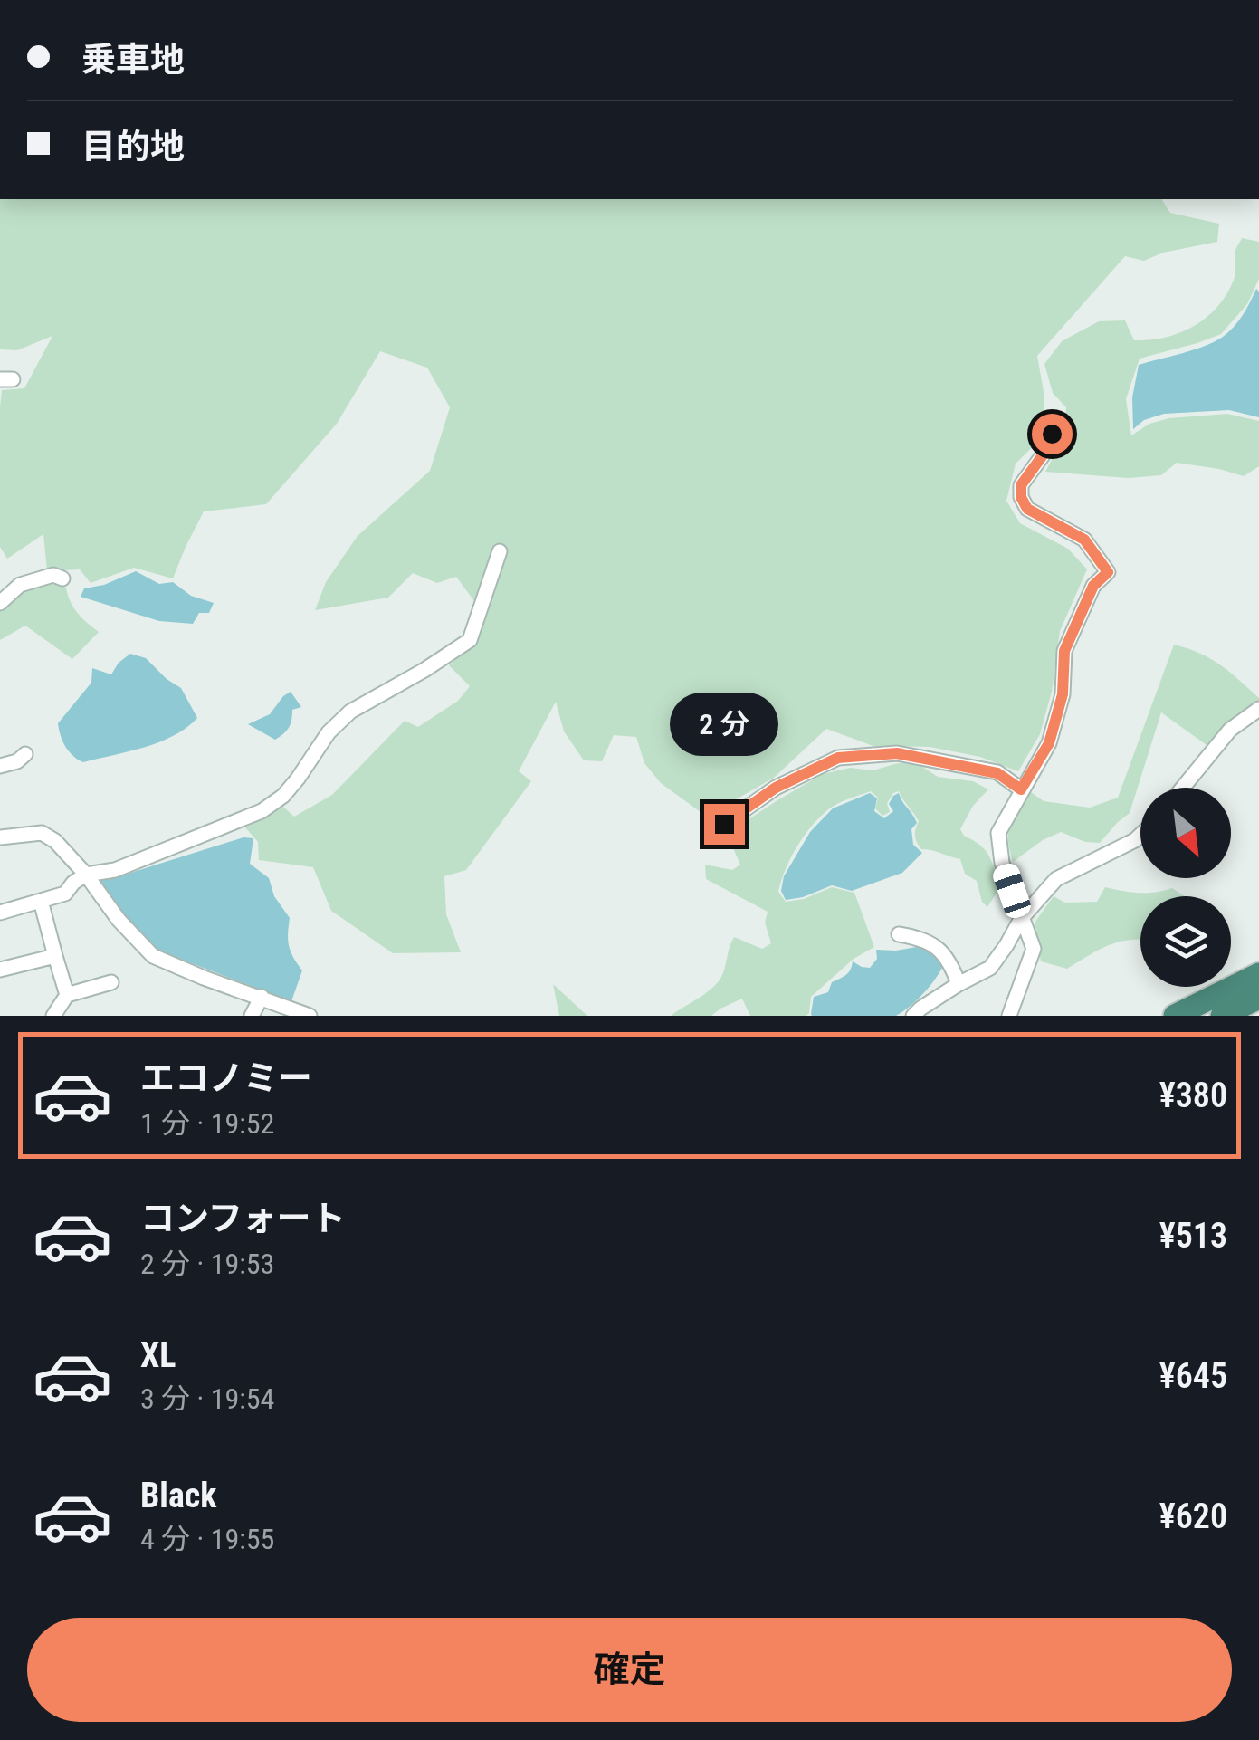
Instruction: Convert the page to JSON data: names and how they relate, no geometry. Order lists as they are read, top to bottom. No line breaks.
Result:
{"north":"bottom right","page":{"banner":["乗車地","目的地"],"bubble":"2 分","list":[{"name":"エコノミー","note":"1 分 · 19:52","value":"¥380"},{"name":"コンフォート","note":"2 分 · 19:53","value":"¥513"},{"name":"XL","note":"3 分 · 19:54","value":"¥645"},{"name":"Black","note":"4 分 · 19:55","value":"¥620"}],"buttons":"確定"}}
